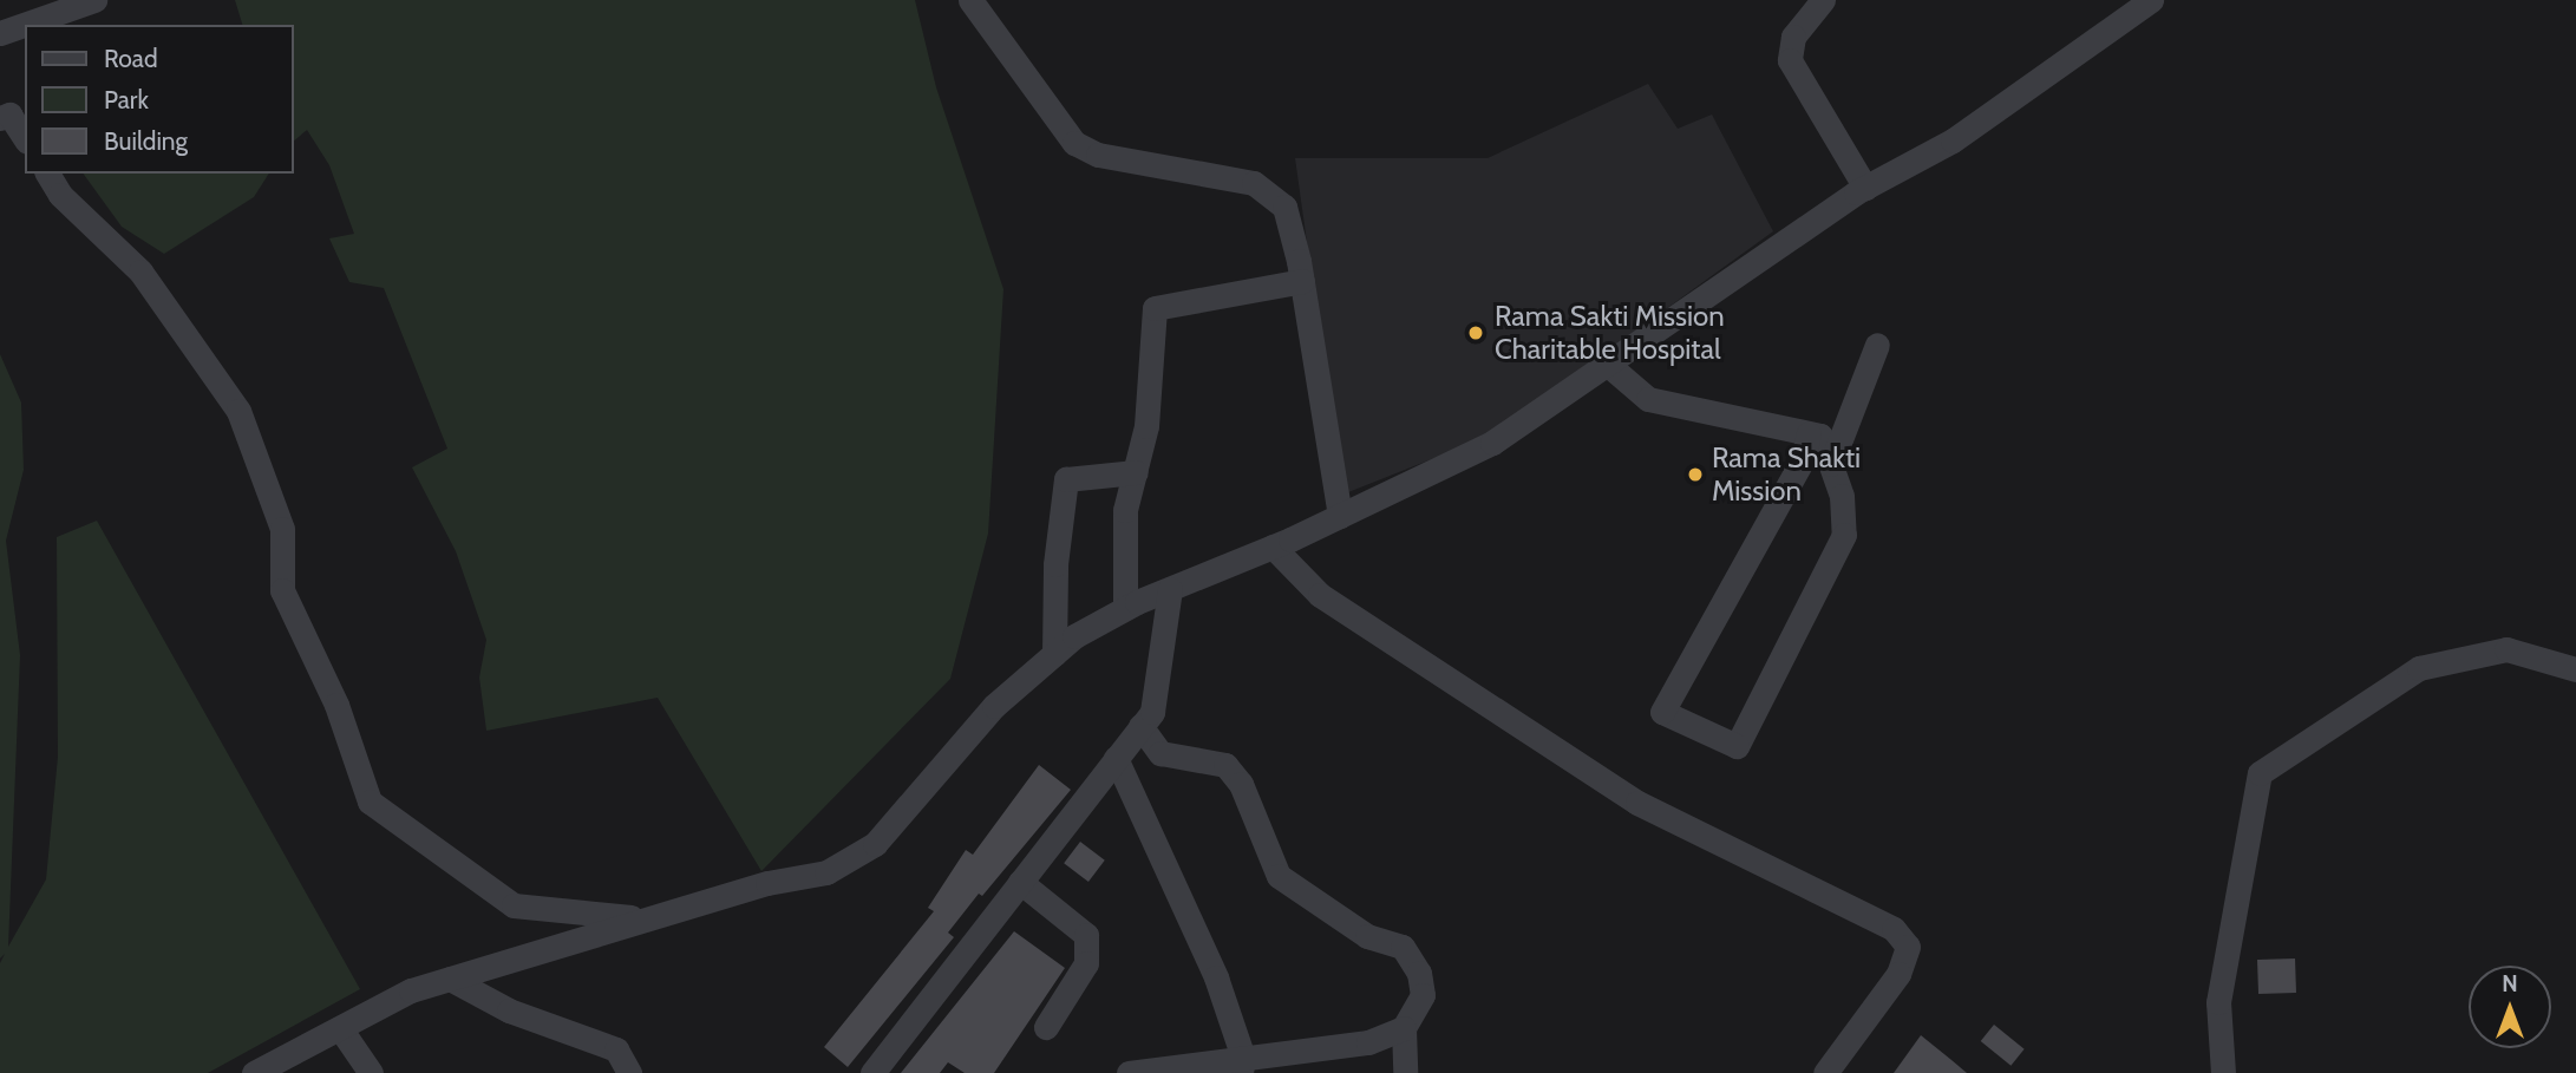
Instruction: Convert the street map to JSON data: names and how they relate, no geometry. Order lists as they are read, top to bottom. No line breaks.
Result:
{"places":["Rama Sakti Mission Charitable Hospital","Rama Shakti Mission"],"legend":["Road","Park","Building"],"north":"top"}
